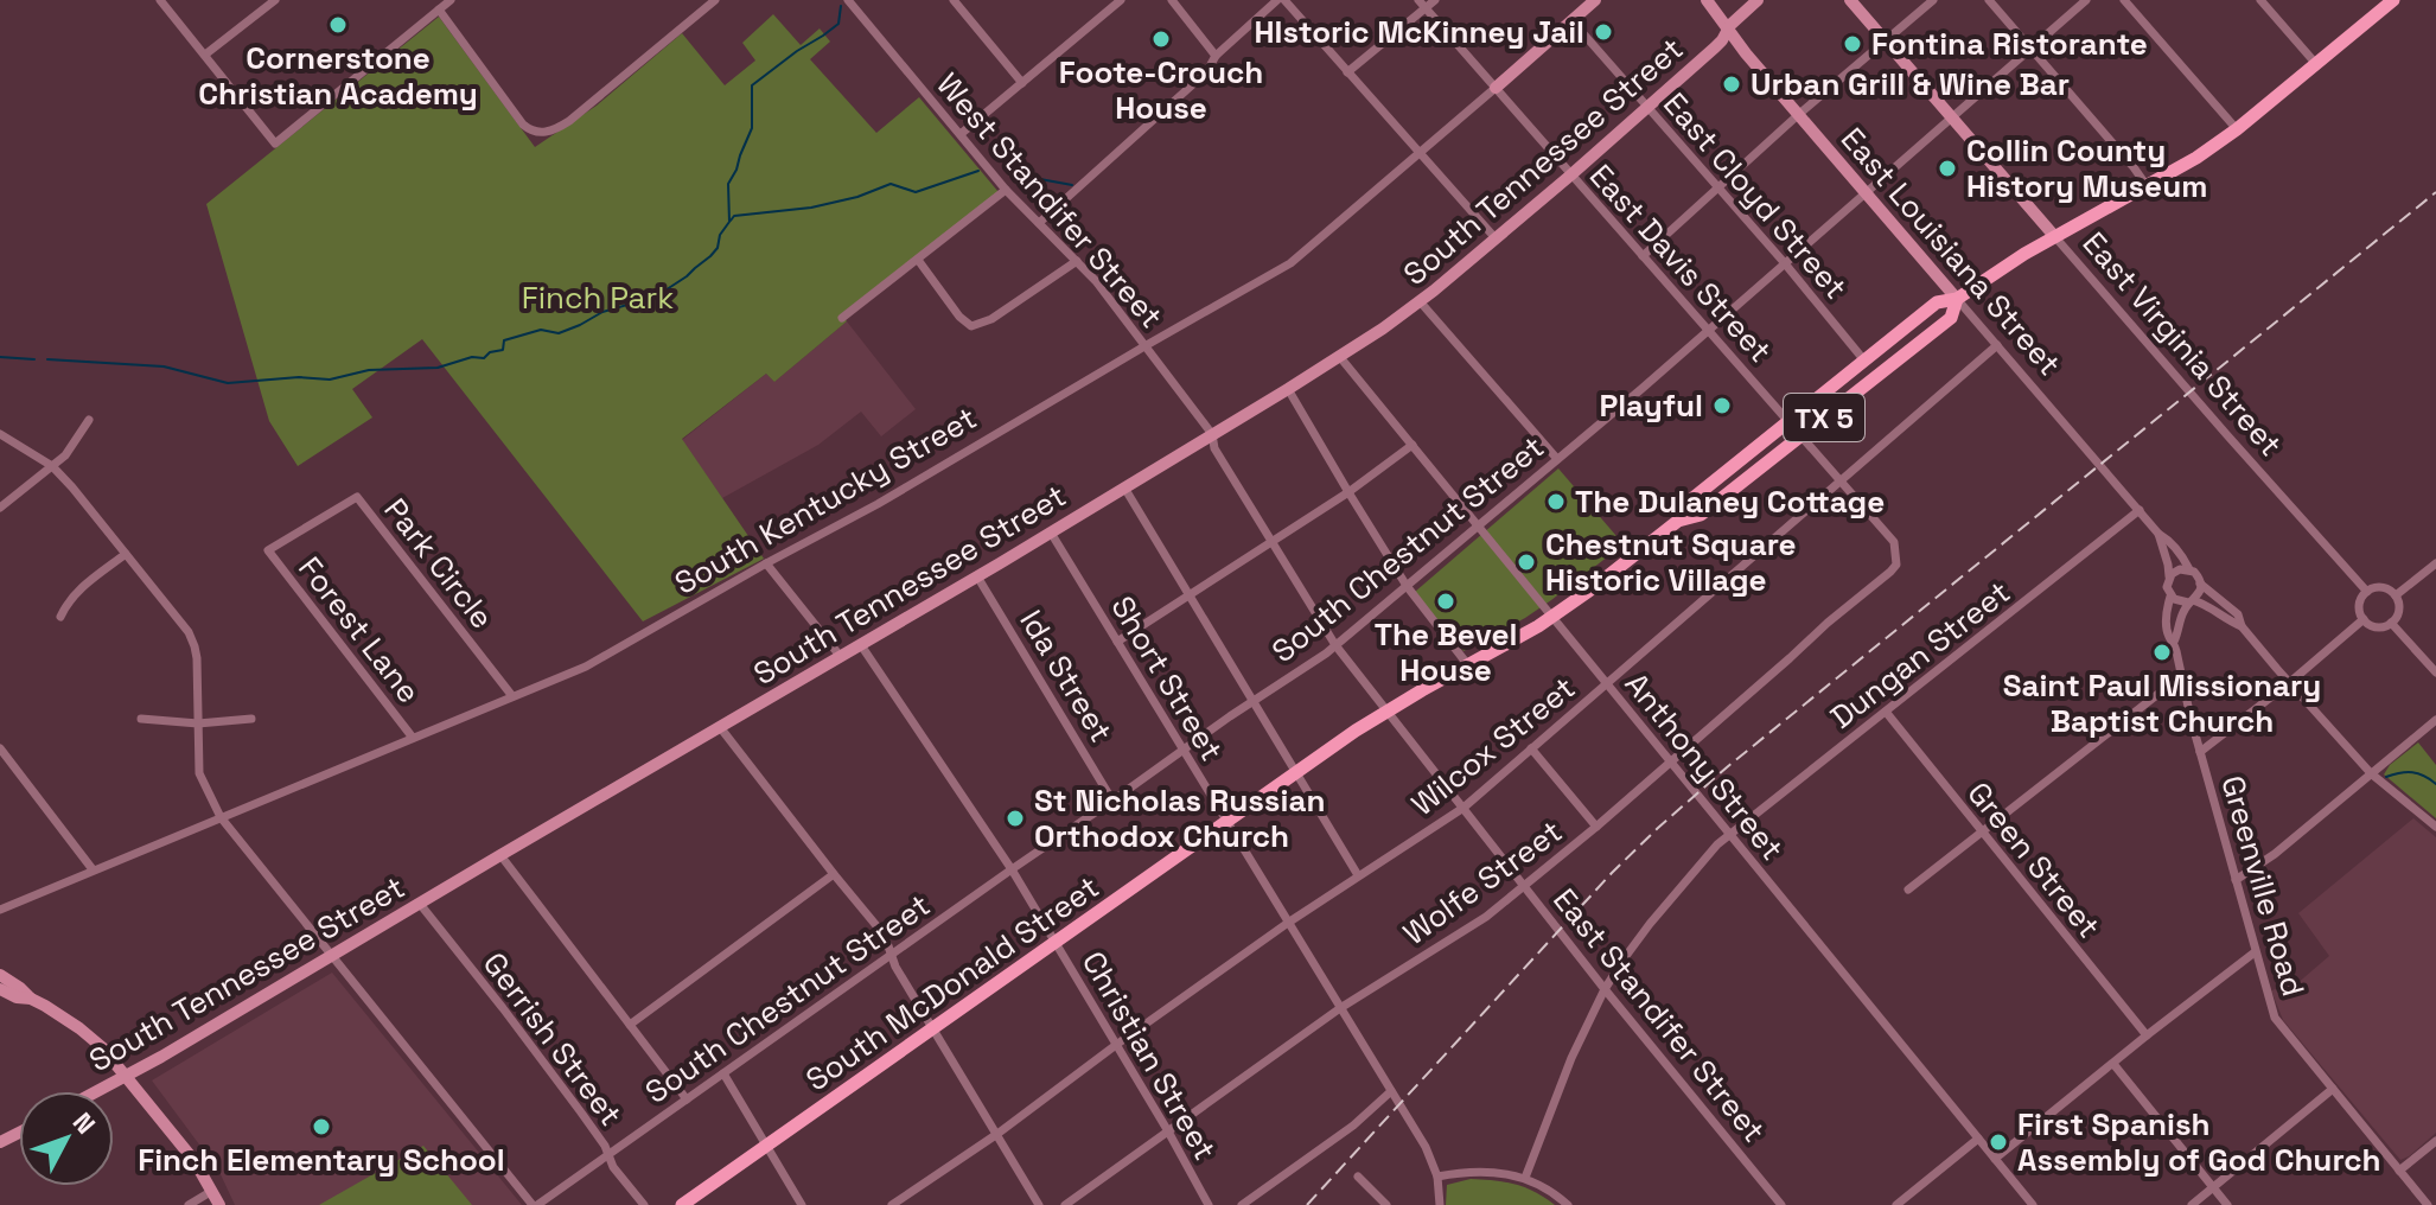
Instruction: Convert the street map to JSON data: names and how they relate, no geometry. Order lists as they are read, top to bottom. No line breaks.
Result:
{"streets":{"main road":["TX 5","South McDonald Street"],"street":["South Tennessee Street","East Cloyd Street","West Standifer Street","East Louisiana Street","East Davis Street","East Virginia Street","South Kentucky Street","South Chestnut Street","Park Circle","Forest Lane","Dungan Street","Ida Street","Short Street","Wilcox Street","Anthony Street","Green Street","Wolfe Street","Greenville Road","East Standifer Street","Gerrish Street","Christian Street"]},"crossings":[["South Tennessee Street","East Cloyd Street"],["South Tennessee Street","West Standifer Street"],["South Tennessee Street","East Louisiana Street"],["South Tennessee Street","East Davis Street"],["South Tennessee Street","Ida Street"],["South Tennessee Street","Short Street"],["South Tennessee Street","Anthony Street"],["South Tennessee Street","East Standifer Street"],["South Tennessee Street","Gerrish Street"],["South Tennessee Street","Christian Street"],["East Cloyd Street","South Kentucky Street"],["East Cloyd Street","South Chestnut Street"],["East Cloyd Street","South McDonald Street"],["West Standifer Street","South Kentucky Street"],["West Standifer Street","East Standifer Street"],["East Louisiana Street","TX 5"],["East Louisiana Street","South Chestnut Street"],["East Louisiana Street","Dungan Street"],["East Louisiana Street","Wilcox Street"],["East Louisiana Street","Greenville Road"],["East Louisiana Street","South McDonald Street"],["East Davis Street","South Kentucky Street"],["East Davis Street","South Chestnut Street"],["East Davis Street","Wilcox Street"],["East Davis Street","Wolfe Street"],["East Davis Street","South McDonald Street"],["East Virginia Street","TX 5"],["East Virginia Street","South Chestnut Street"],["TX 5","South McDonald Street"],["South Kentucky Street","Park Circle"],["South Kentucky Street","Forest Lane"],["South Chestnut Street","Ida Street"],["South Chestnut Street","Short Street"],["South Chestnut Street","Anthony Street"],["South Chestnut Street","East Standifer Street"],["South Chestnut Street","Gerrish Street"],["South Chestnut Street","Christian Street"],["Park Circle","Forest Lane"],["Dungan Street","Anthony Street"],["Dungan Street","Green Street"],["Dungan Street","East Standifer Street"],["Short Street","Wilcox Street"],["Short Street","Wolfe Street"],["Short Street","South McDonald Street"],["Wilcox Street","Anthony Street"],["Wilcox Street","East Standifer Street"],["Wilcox Street","Christian Street"],["Anthony Street","Wolfe Street"],["Anthony Street","South McDonald Street"],["Wolfe Street","East Standifer Street"],["Wolfe Street","Christian Street"],["South McDonald Street","East Standifer Street"],["South McDonald Street","Christian Street"]],"parks":["Finch Park"],"places":["Cornerstone Christian Academy","HIstoric McKinney Jail","Foote-Crouch House","Fontina Ristorante","Urban Grill & Wine Bar","Collin County History Museum","Playful","The Dulaney Cottage","Chestnut Square Historic Village","The Bevel House","Saint Paul Missionary Baptist Church","St Nicholas Russian Orthodox Church","Finch Elementary School","First Spanish Assembly of God Church"],"north":"top right"}
